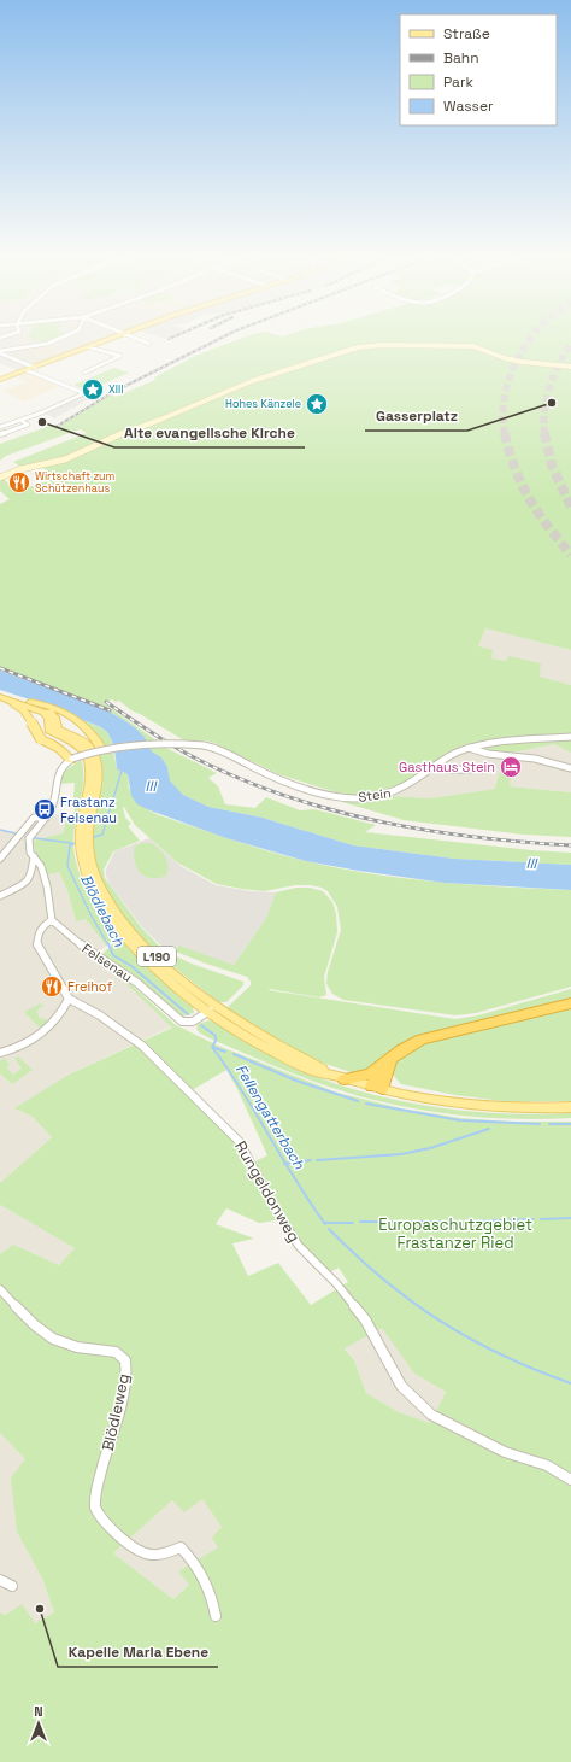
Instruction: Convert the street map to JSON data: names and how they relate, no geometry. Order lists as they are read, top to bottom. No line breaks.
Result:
{"streets":{"main road":["L190"],"street":["Stein","Felsenau","Rungeldonweg","Blödleweg"]},"crossings":[["L190","Felsenau"]],"water":["Ill","Blödlebach","Fellengatterbach"],"parks":["Europaschutzgebiet Frastanzer Ried"],"places":{"place":["XIII","Hohes Känzele"],"other":["Gasserplatz","Alte evangelische Kirche","Kapelle Maria Ebene"],"restaurant":["Wirtschaft zum Schützenhaus","Freihof"],"hotel":["Gasthaus Stein"],"bus stop":["Frastanz Felsenau"]},"legend":["Straße","Bahn","Park","Wasser"],"north":"top"}
